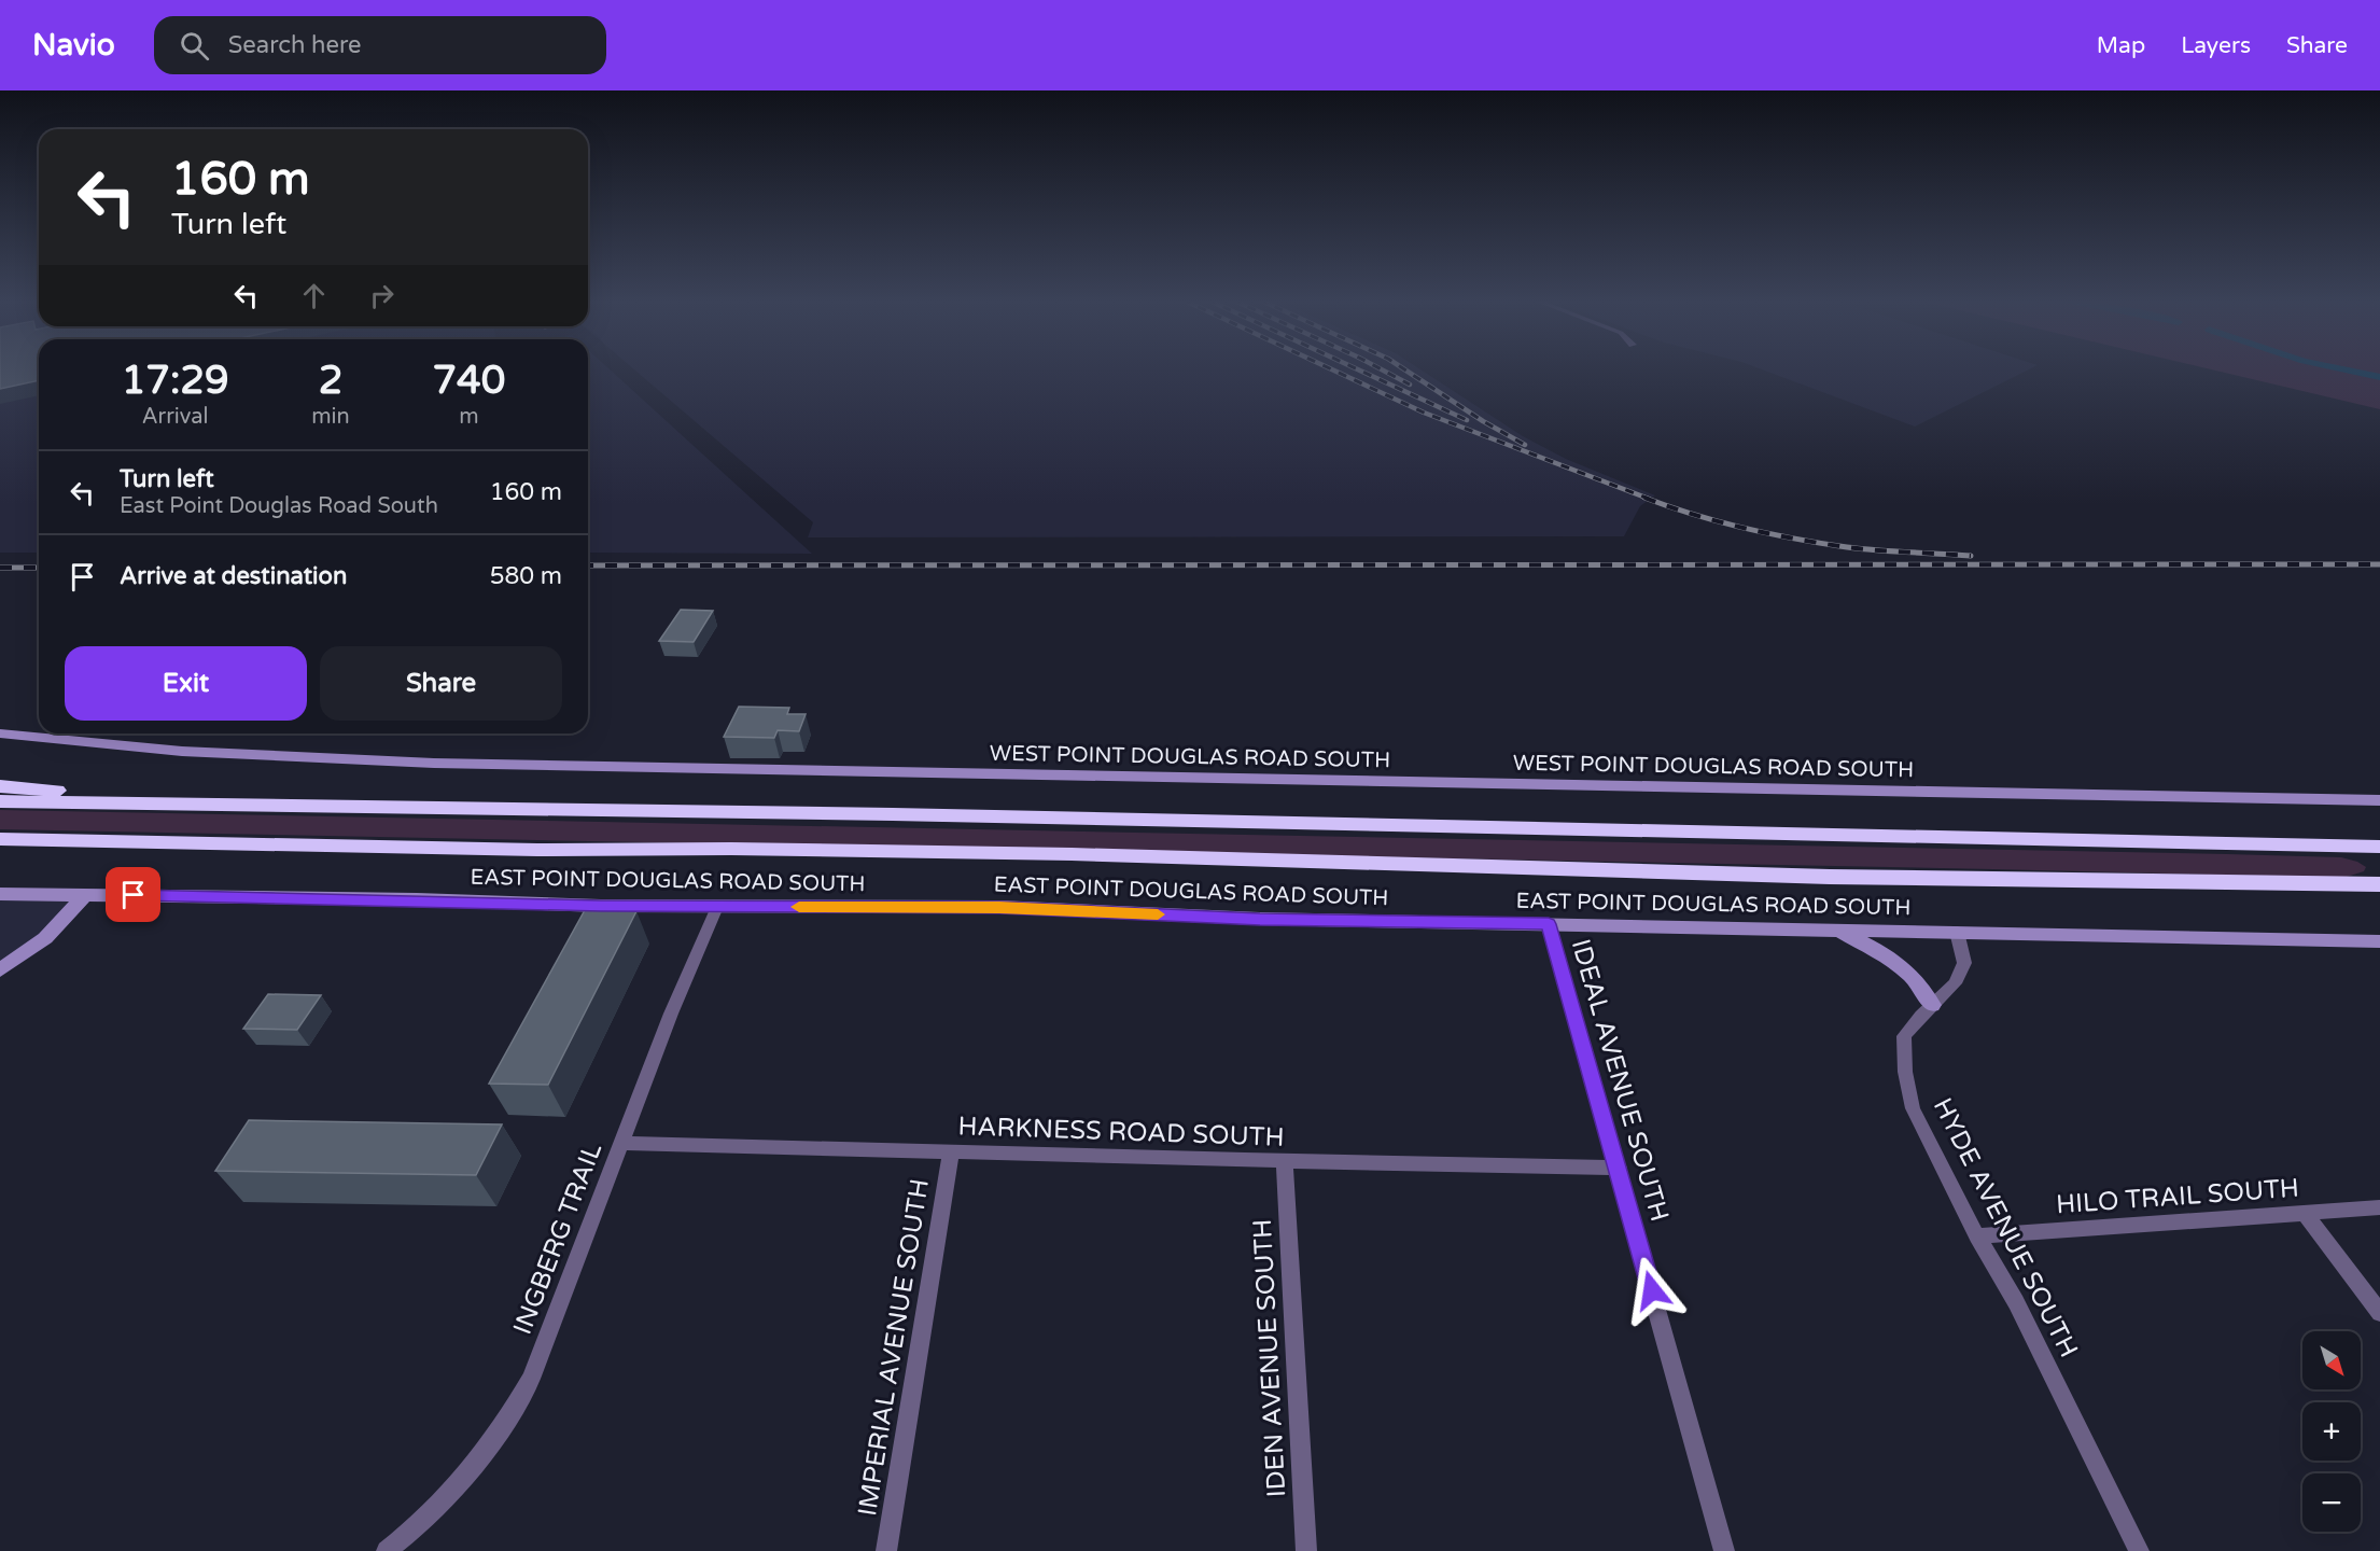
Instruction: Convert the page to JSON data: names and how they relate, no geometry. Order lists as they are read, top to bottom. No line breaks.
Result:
{"streets":{"street":["WEST POINT DOUGLAS ROAD SOUTH","EAST POINT DOUGLAS ROAD SOUTH","IDEAL AVENUE SOUTH","HARKNESS ROAD SOUTH","HILO TRAIL SOUTH","HYDE AVENUE SOUTH","INGBERG TRAIL","IMPERIAL AVENUE SOUTH","IDEN AVENUE SOUTH"]},"crossings":[["EAST POINT DOUGLAS ROAD SOUTH","IDEAL AVENUE SOUTH"],["EAST POINT DOUGLAS ROAD SOUTH","HYDE AVENUE SOUTH"],["EAST POINT DOUGLAS ROAD SOUTH","INGBERG TRAIL"],["IDEAL AVENUE SOUTH","HARKNESS ROAD SOUTH"],["HARKNESS ROAD SOUTH","INGBERG TRAIL"],["HARKNESS ROAD SOUTH","IMPERIAL AVENUE SOUTH"],["HARKNESS ROAD SOUTH","IDEN AVENUE SOUTH"],["HILO TRAIL SOUTH","HYDE AVENUE SOUTH"]],"north":"bottom right","page":{"header":"Navio","search":"Search here","nav":["Map","Layers","Share"],"turn":["160 m","Turn left"],"eta":["17:29","Arrival","2","min","740","m"],"list":[{"name":"Turn left","note":"East Point Douglas Road South","value":"160 m"},{"name":"Arrive at destination","value":"580 m"}],"buttons":["Exit","Share"],"map_buttons":["+","−"]}}
